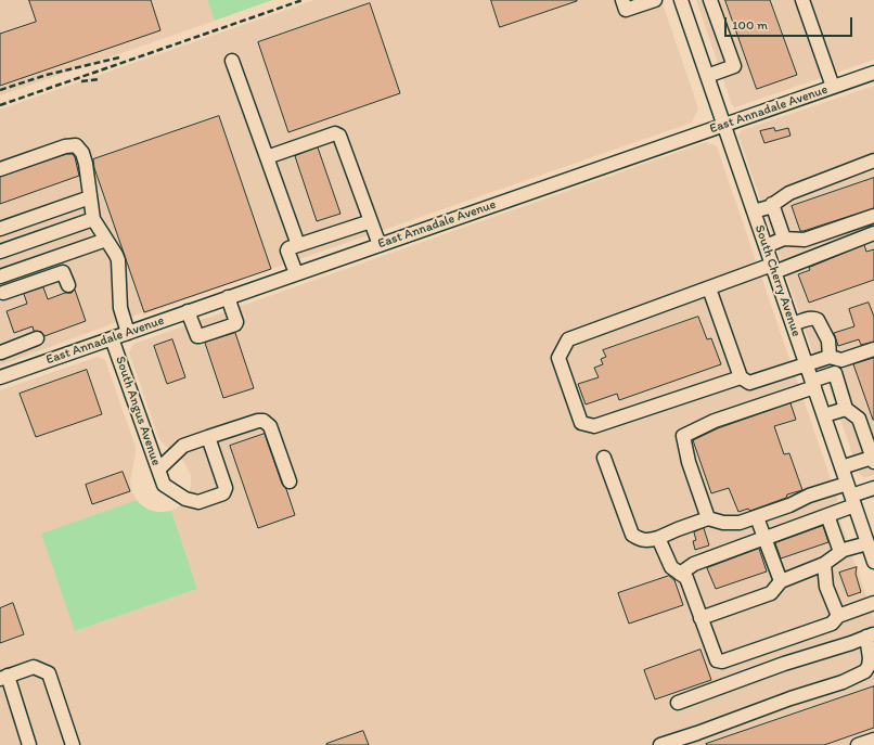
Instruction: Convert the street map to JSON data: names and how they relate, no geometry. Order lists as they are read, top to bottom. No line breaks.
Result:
{"streets":{"street":["East Annadale Avenue","South Cherry Avenue","South Angus Avenue"]},"crossings":[["East Annadale Avenue","South Cherry Avenue"],["East Annadale Avenue","South Angus Avenue"]],"scale_bar":"100 m"}
